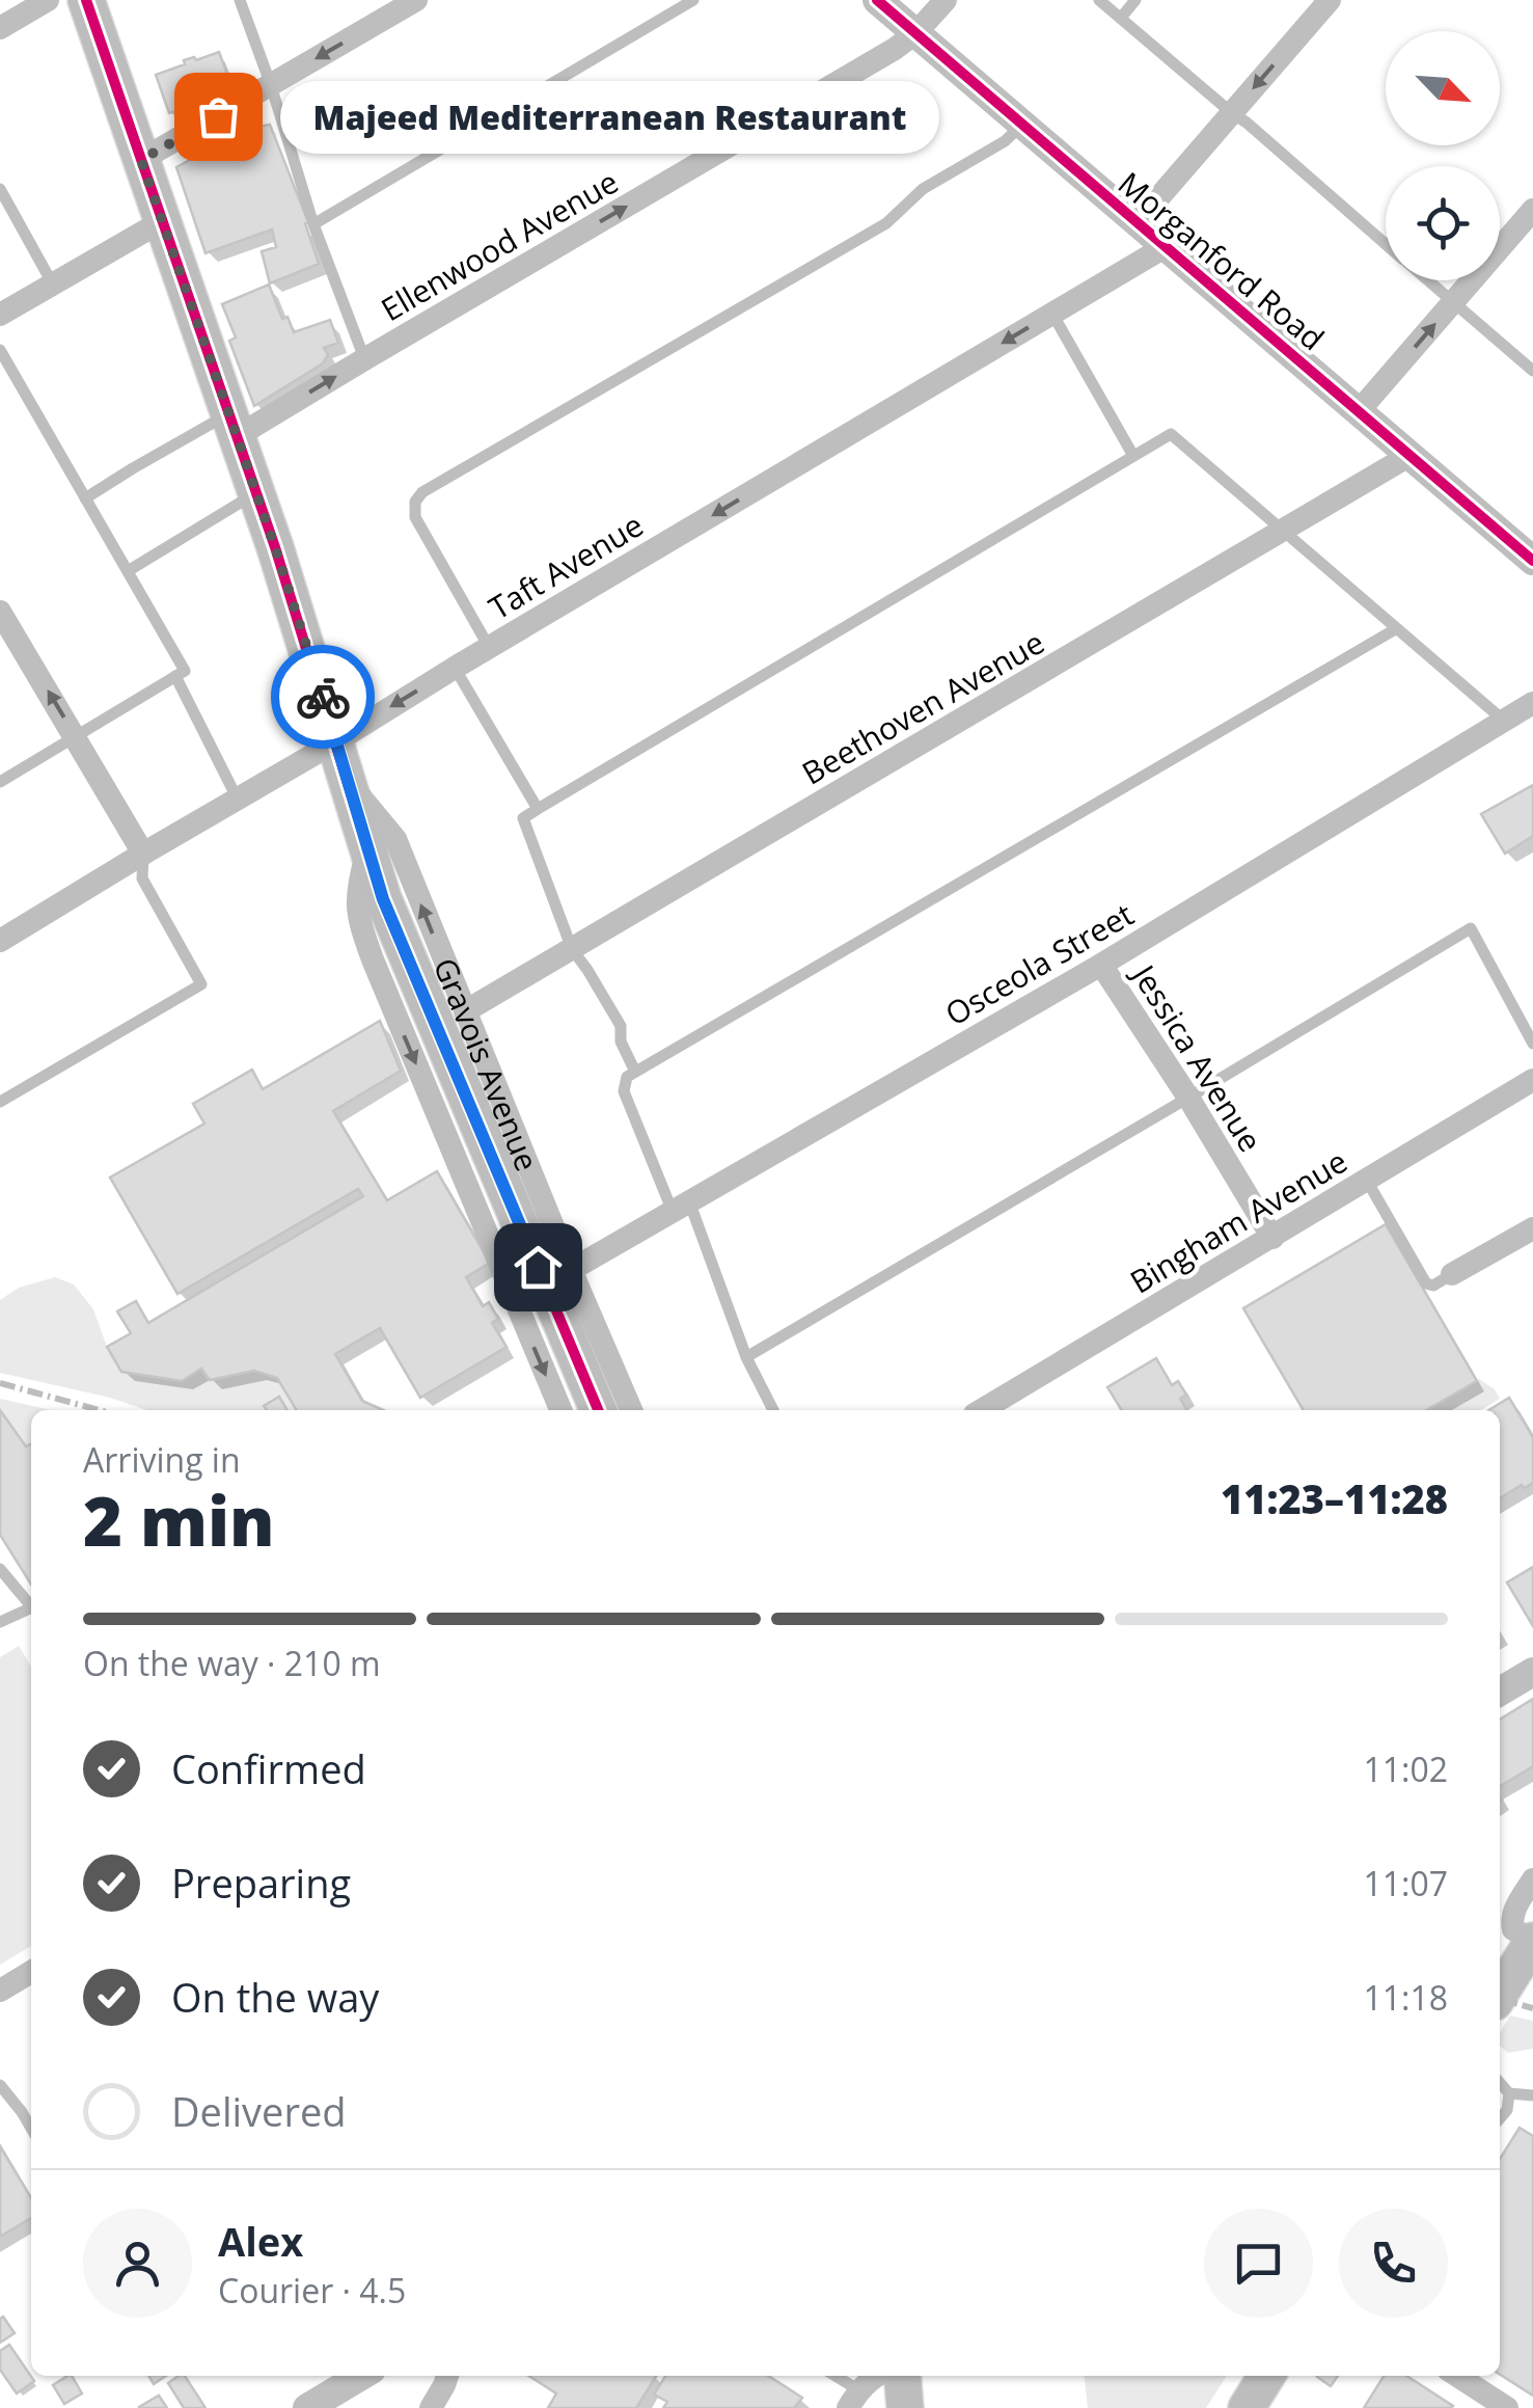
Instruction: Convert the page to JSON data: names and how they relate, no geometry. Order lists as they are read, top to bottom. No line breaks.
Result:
{"streets":{"main road":["Gravois Avenue"],"street":["Ellenwood Avenue","Morganford Road","Taft Avenue","Beethoven Avenue","Osceola Street","Jessica Avenue","Bingham Avenue"]},"crossings":[["Ellenwood Avenue","Morganford Road"],["Ellenwood Avenue","Gravois Avenue"],["Morganford Road","Taft Avenue"],["Morganford Road","Beethoven Avenue"],["Taft Avenue","Gravois Avenue"],["Beethoven Avenue","Gravois Avenue"],["Osceola Street","Jessica Avenue"],["Osceola Street","Gravois Avenue"],["Jessica Avenue","Bingham Avenue"]],"one_way":["Ellenwood Avenue","Taft Avenue"],"places":["Majeed Mediterranean Restaurant"],"north":"bottom right","page":{"bubble":"Majeed Mediterranean Restaurant","heading":["2 min","Arriving in","11:23–11:28"],"panel":["Alex","Courier · 4.5"],"bar":"On the way · 210 m","list":[["Confirmed","11:02"],["Preparing","11:07"],["On the way","11:18"],"Delivered"]}}
